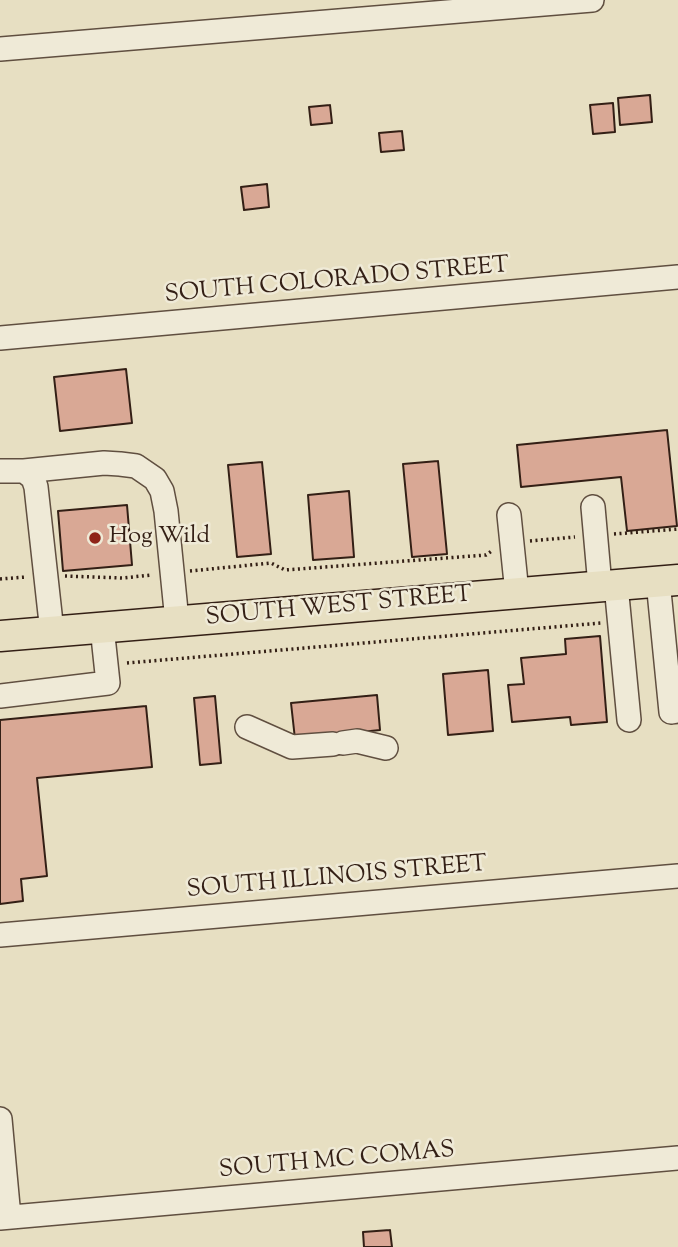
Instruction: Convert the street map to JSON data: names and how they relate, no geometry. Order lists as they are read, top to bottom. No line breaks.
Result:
{"streets":{"main road":["SOUTH WEST STREET"],"street":["SOUTH COLORADO STREET","SOUTH ILLINOIS STREET","SOUTH MC COMAS"]},"places":["Hog Wild"]}
